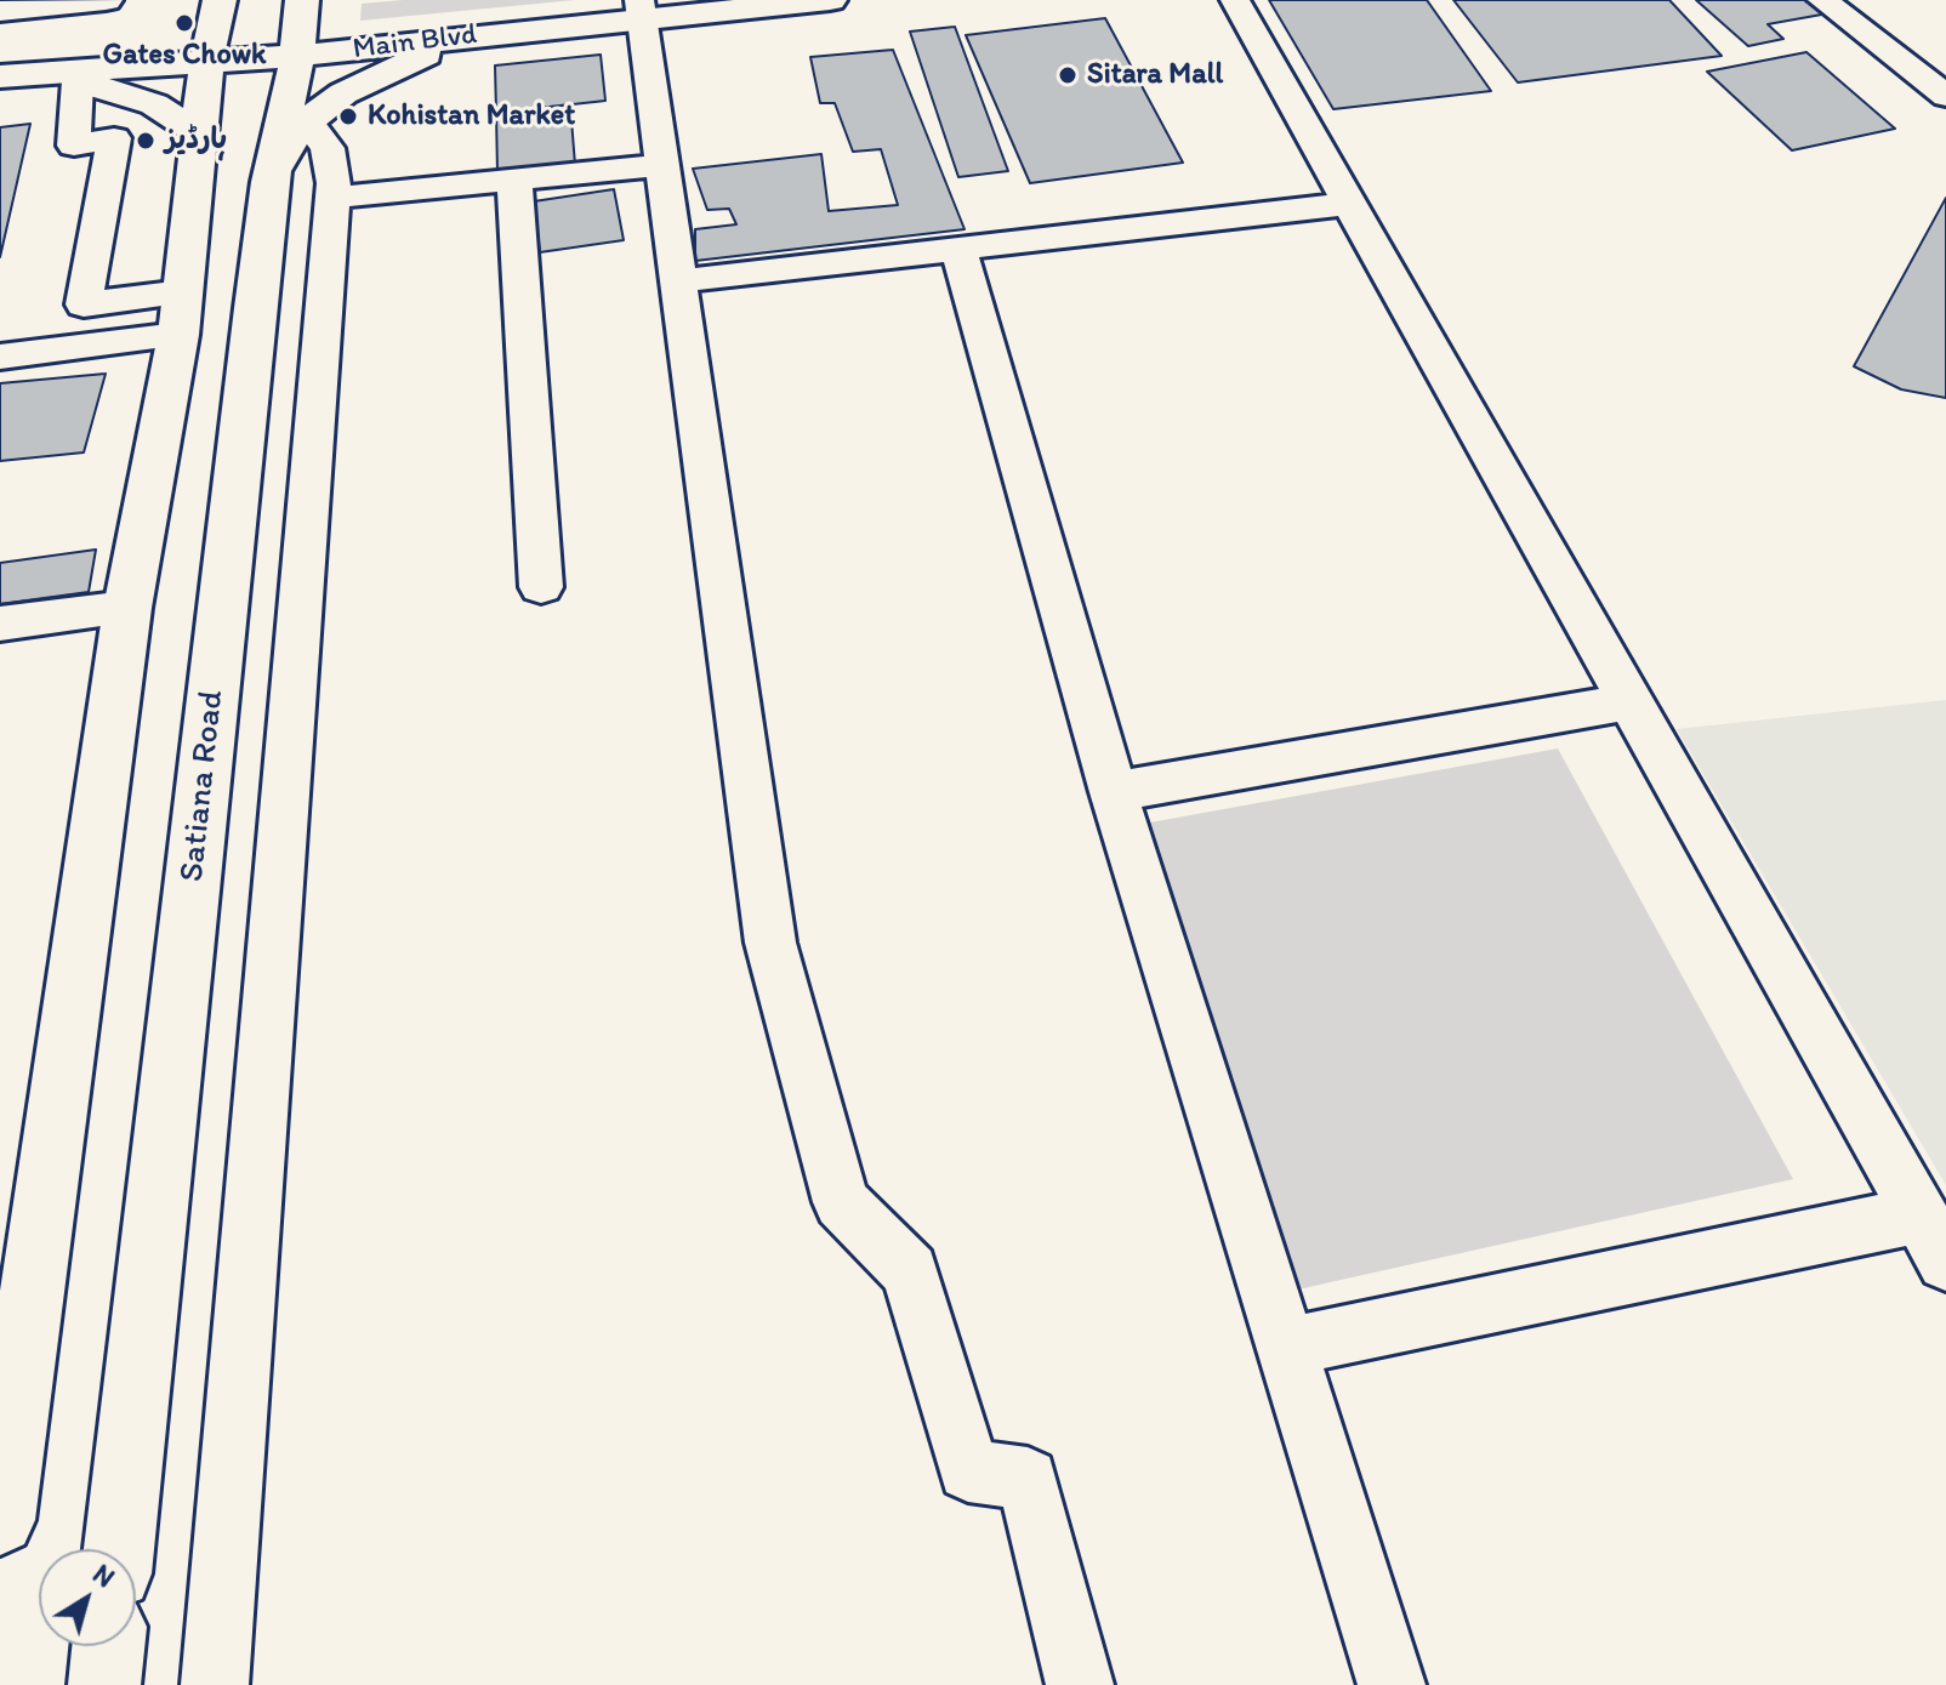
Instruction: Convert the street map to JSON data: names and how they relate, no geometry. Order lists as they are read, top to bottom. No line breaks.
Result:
{"streets":{"main road":["Main Blvd","Satiana Road"]},"crossings":[["Main Blvd","Satiana Road"]],"places":["Gates Chowk","Sitara Mall","Kohistan Market","ہارڈیز"],"north":"top right"}
